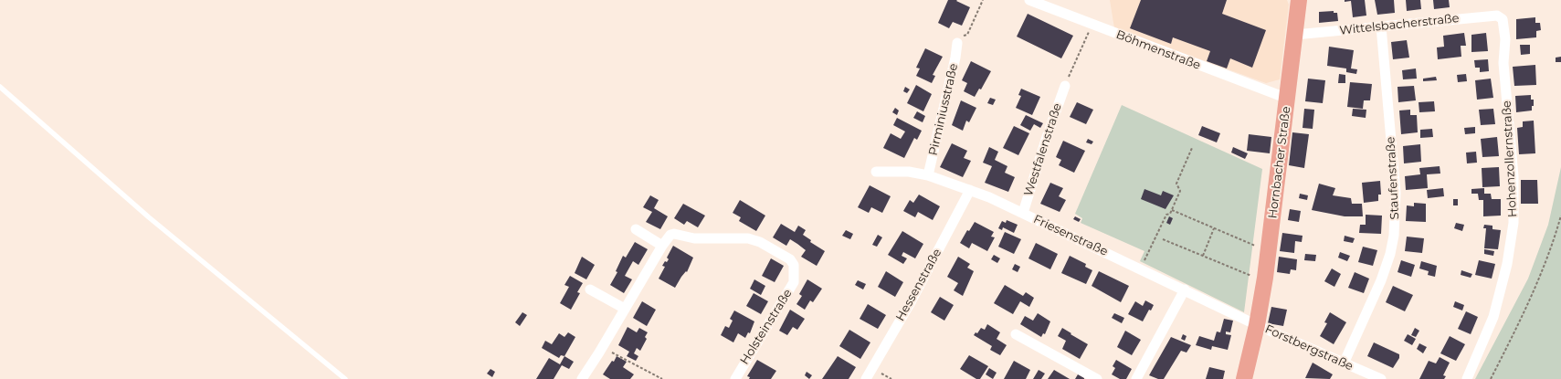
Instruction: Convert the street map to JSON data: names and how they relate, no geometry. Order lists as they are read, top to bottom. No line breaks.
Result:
{"streets":{"main road":["Hornbacher Straße"],"street":["Wittelsbacherstraße","Böhmenstraße","Pirminiusstraße","Westfalenstraße","Hohenzollernstraße","Staufenstraße","Friesenstraße","Hessenstraße","Holsteinstraße","Forstbergstraße"]},"crossings":[["Wittelsbacherstraße","Hohenzollernstraße"],["Wittelsbacherstraße","Hornbacher Straße"],["Wittelsbacherstraße","Staufenstraße"],["Böhmenstraße","Hornbacher Straße"],["Pirminiusstraße","Friesenstraße"],["Westfalenstraße","Friesenstraße"],["Hornbacher Straße","Friesenstraße"],["Hornbacher Straße","Forstbergstraße"],["Staufenstraße","Forstbergstraße"],["Friesenstraße","Hessenstraße"],["Friesenstraße","Forstbergstraße"]]}
